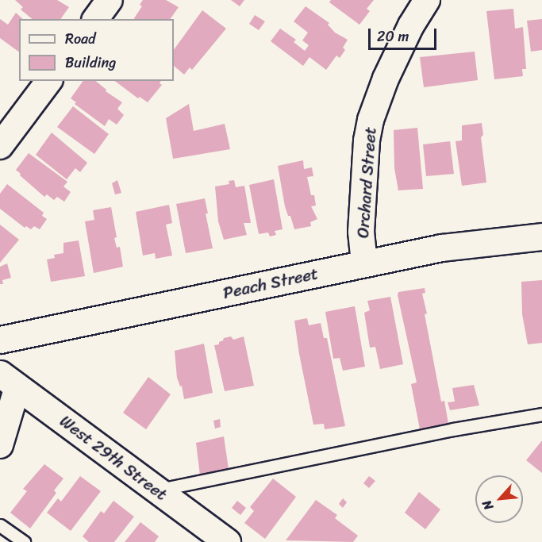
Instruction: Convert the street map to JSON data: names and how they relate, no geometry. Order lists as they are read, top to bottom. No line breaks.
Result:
{"streets":{"main road":["Peach Street","West 29th Street"],"street":["Orchard Street"]},"crossings":[["Orchard Street","Peach Street"]],"legend":["Road","Building"],"scale_bar":"20 m","north":"bottom left"}
